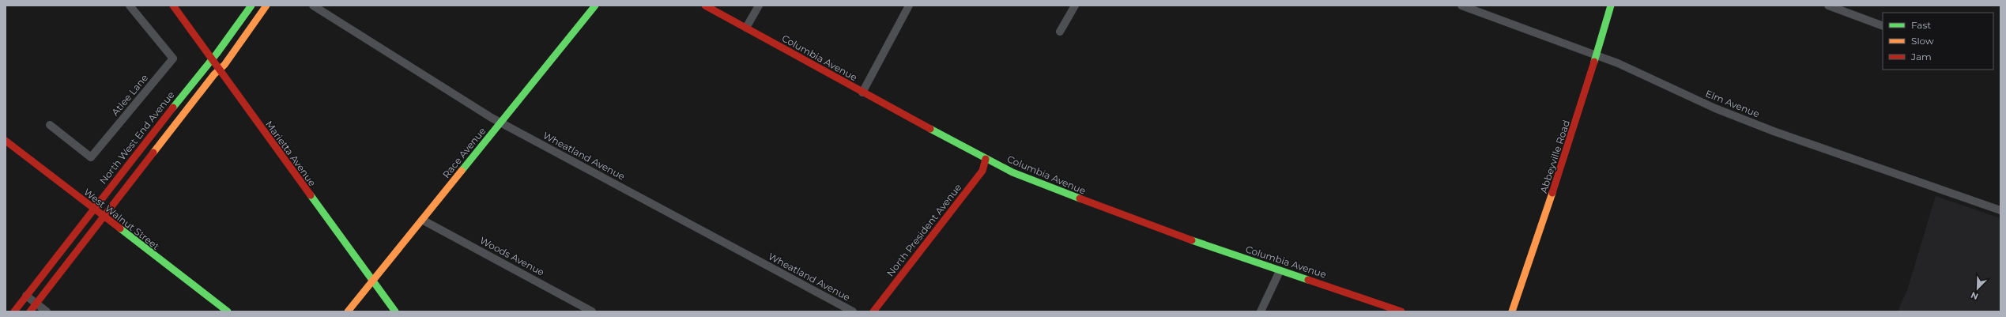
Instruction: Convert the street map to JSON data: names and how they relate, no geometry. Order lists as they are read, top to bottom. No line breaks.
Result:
{"streets":{"main road":["Columbia Avenue","North West End Avenue","Race Avenue","Marietta Avenue","Abbeyville Road","West Walnut Street","North President Avenue"],"street":["Atlee Lane","Elm Avenue","Wheatland Avenue","Woods Avenue"]},"crossings":[["Columbia Avenue","North President Avenue"],["Elm Avenue","Abbeyville Road"],["North West End Avenue","Marietta Avenue"],["North West End Avenue","West Walnut Street"],["Race Avenue","Marietta Avenue"],["Race Avenue","Wheatland Avenue"],["Race Avenue","Woods Avenue"]],"legend":["Fast","Slow","Jam"],"north":"bottom left"}
